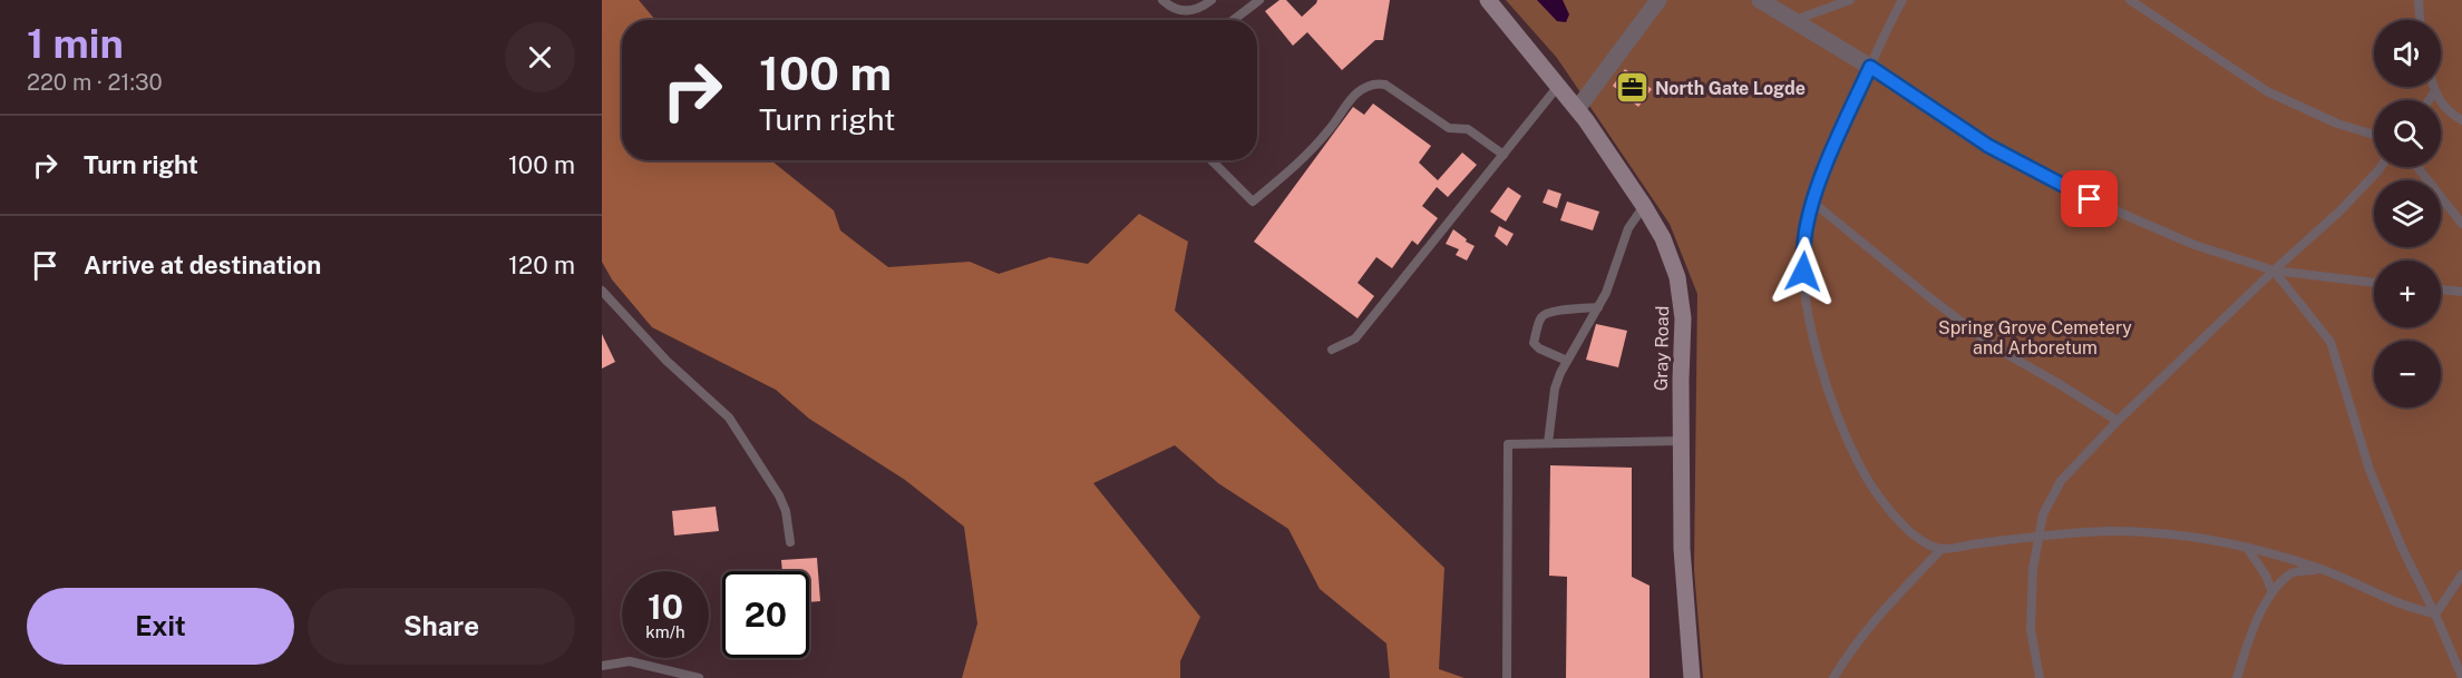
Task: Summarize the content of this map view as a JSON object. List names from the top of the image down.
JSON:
{
  "streets": {
    "street": ["Gray Road"]
  },
  "parks": ["Spring Grove Cemetery and Arboretum"],
  "places": {
    "office": ["North Gate Logde"]
  },
  "page": {
    "heading": ["1 min", "220 m · 21:30"],
    "map_buttons": ["+", "−"],
    "turn": ["100 m", "Turn right"],
    "list": [
      {
        "name": "Turn right",
        "value": "100 m"
      },
      {
        "name": "Arrive at destination",
        "value": "120 m"
      }
    ],
    "speed": "10 km/h",
    "limit": "20",
    "buttons": ["Exit", "Share"]
  }
}
